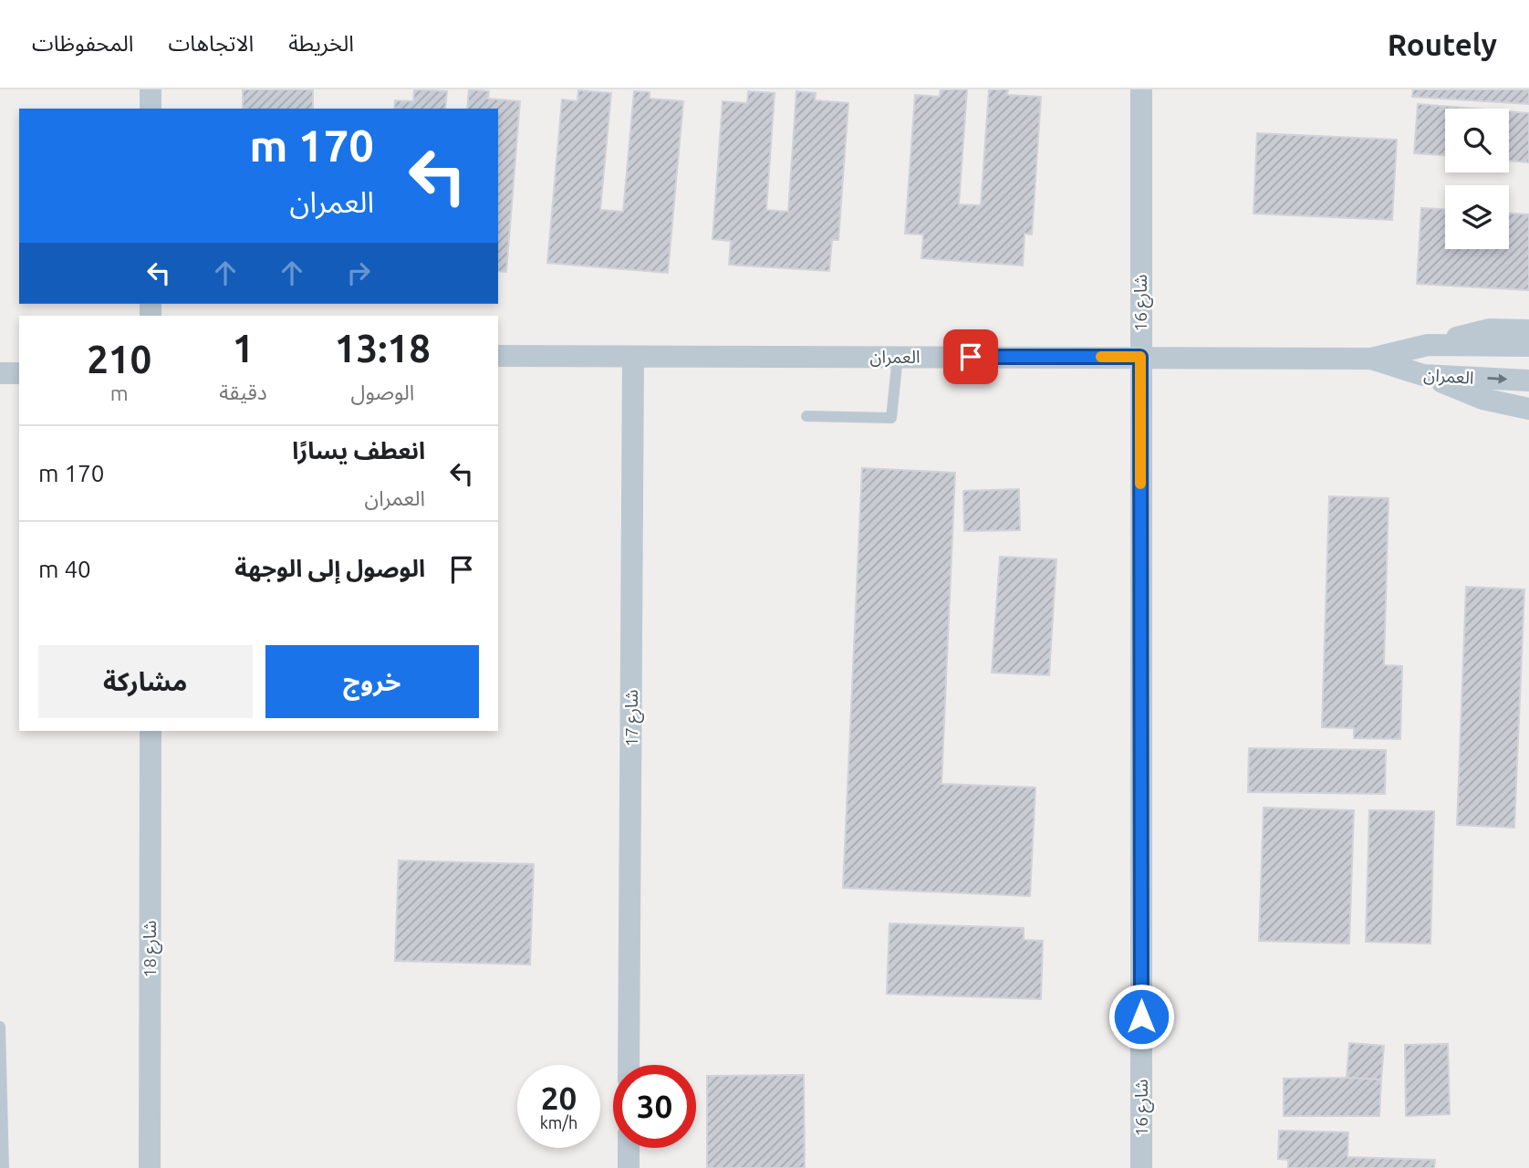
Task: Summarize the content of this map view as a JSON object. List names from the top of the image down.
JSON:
{
  "streets": {
    "street": [
      "شارع 16",
      "العمران",
      "شارع 17",
      "شارع 18"
    ]
  },
  "crossings": [
    ["شارع 16", "العمران"],
    ["العمران", "شارع 17"]
  ],
  "page": {
    "header": "Routely",
    "nav": ["الخريطة", "الاتجاهات", "المحفوظات"],
    "turn": ["170 m", "العمران"],
    "eta": [
      "13:18",
      "الوصول",
      "1",
      "دقيقة",
      "210",
      "m"
    ],
    "list": [
      {
        "name": "انعطف يسارًا",
        "note": "العمران",
        "value": "170 m"
      },
      {
        "name": "الوصول إلى الوجهة",
        "value": "40 m"
      }
    ],
    "buttons": ["خروج", "مشاركة"],
    "speed": "20 km/h",
    "limit": "30"
  }
}
